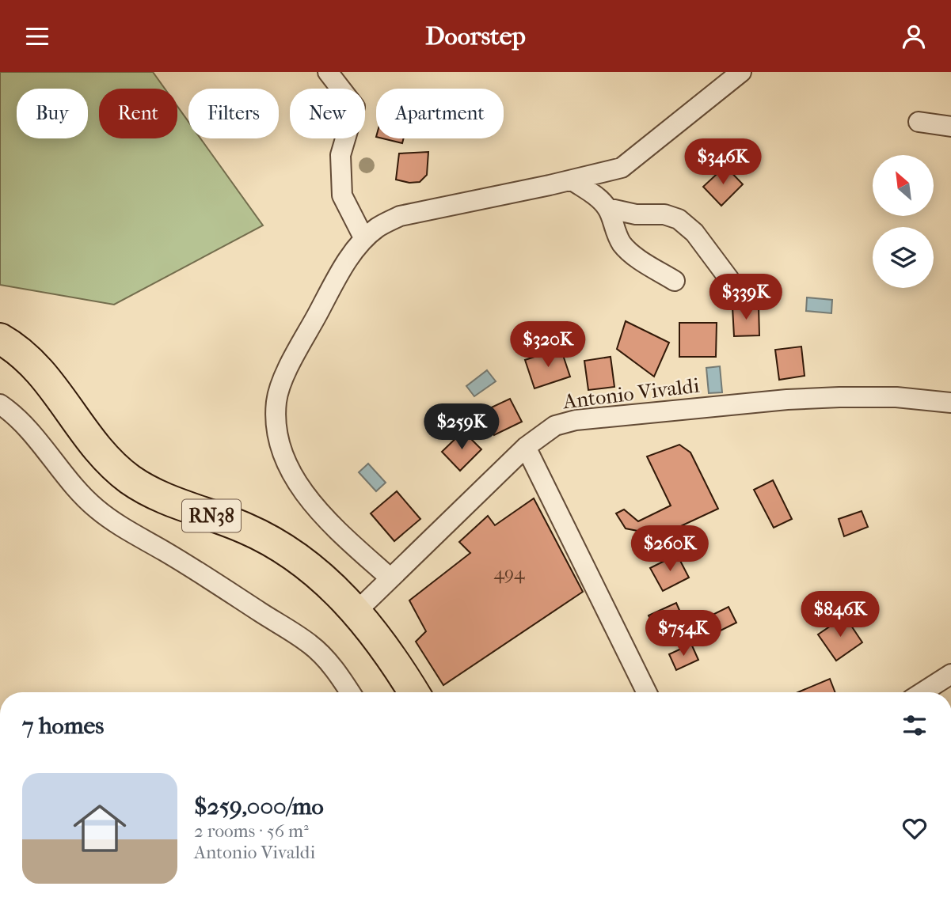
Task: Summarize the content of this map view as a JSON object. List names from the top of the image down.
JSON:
{
  "streets": {
    "main road": ["RN38"],
    "street": ["Antonio Vivaldi"]
  },
  "crossings": [
    ["Antonio Vivaldi", "RN38"]
  ],
  "house_numbers": ["494"],
  "north": "top left",
  "page": {
    "header": "Doorstep",
    "chip": [
      "Buy",
      "Rent",
      "Filters",
      "New",
      "Apartment"
    ],
    "price": [
      "$346K",
      "$339K",
      "$320K",
      "$259K",
      "$260K",
      "$846K",
      "$754K"
    ],
    "heading": "7 homes",
    "list": [
      {
        "name": "$259,000/mo",
        "note": "2 rooms · 56 m² · Antonio Vivaldi"
      }
    ]
  }
}
